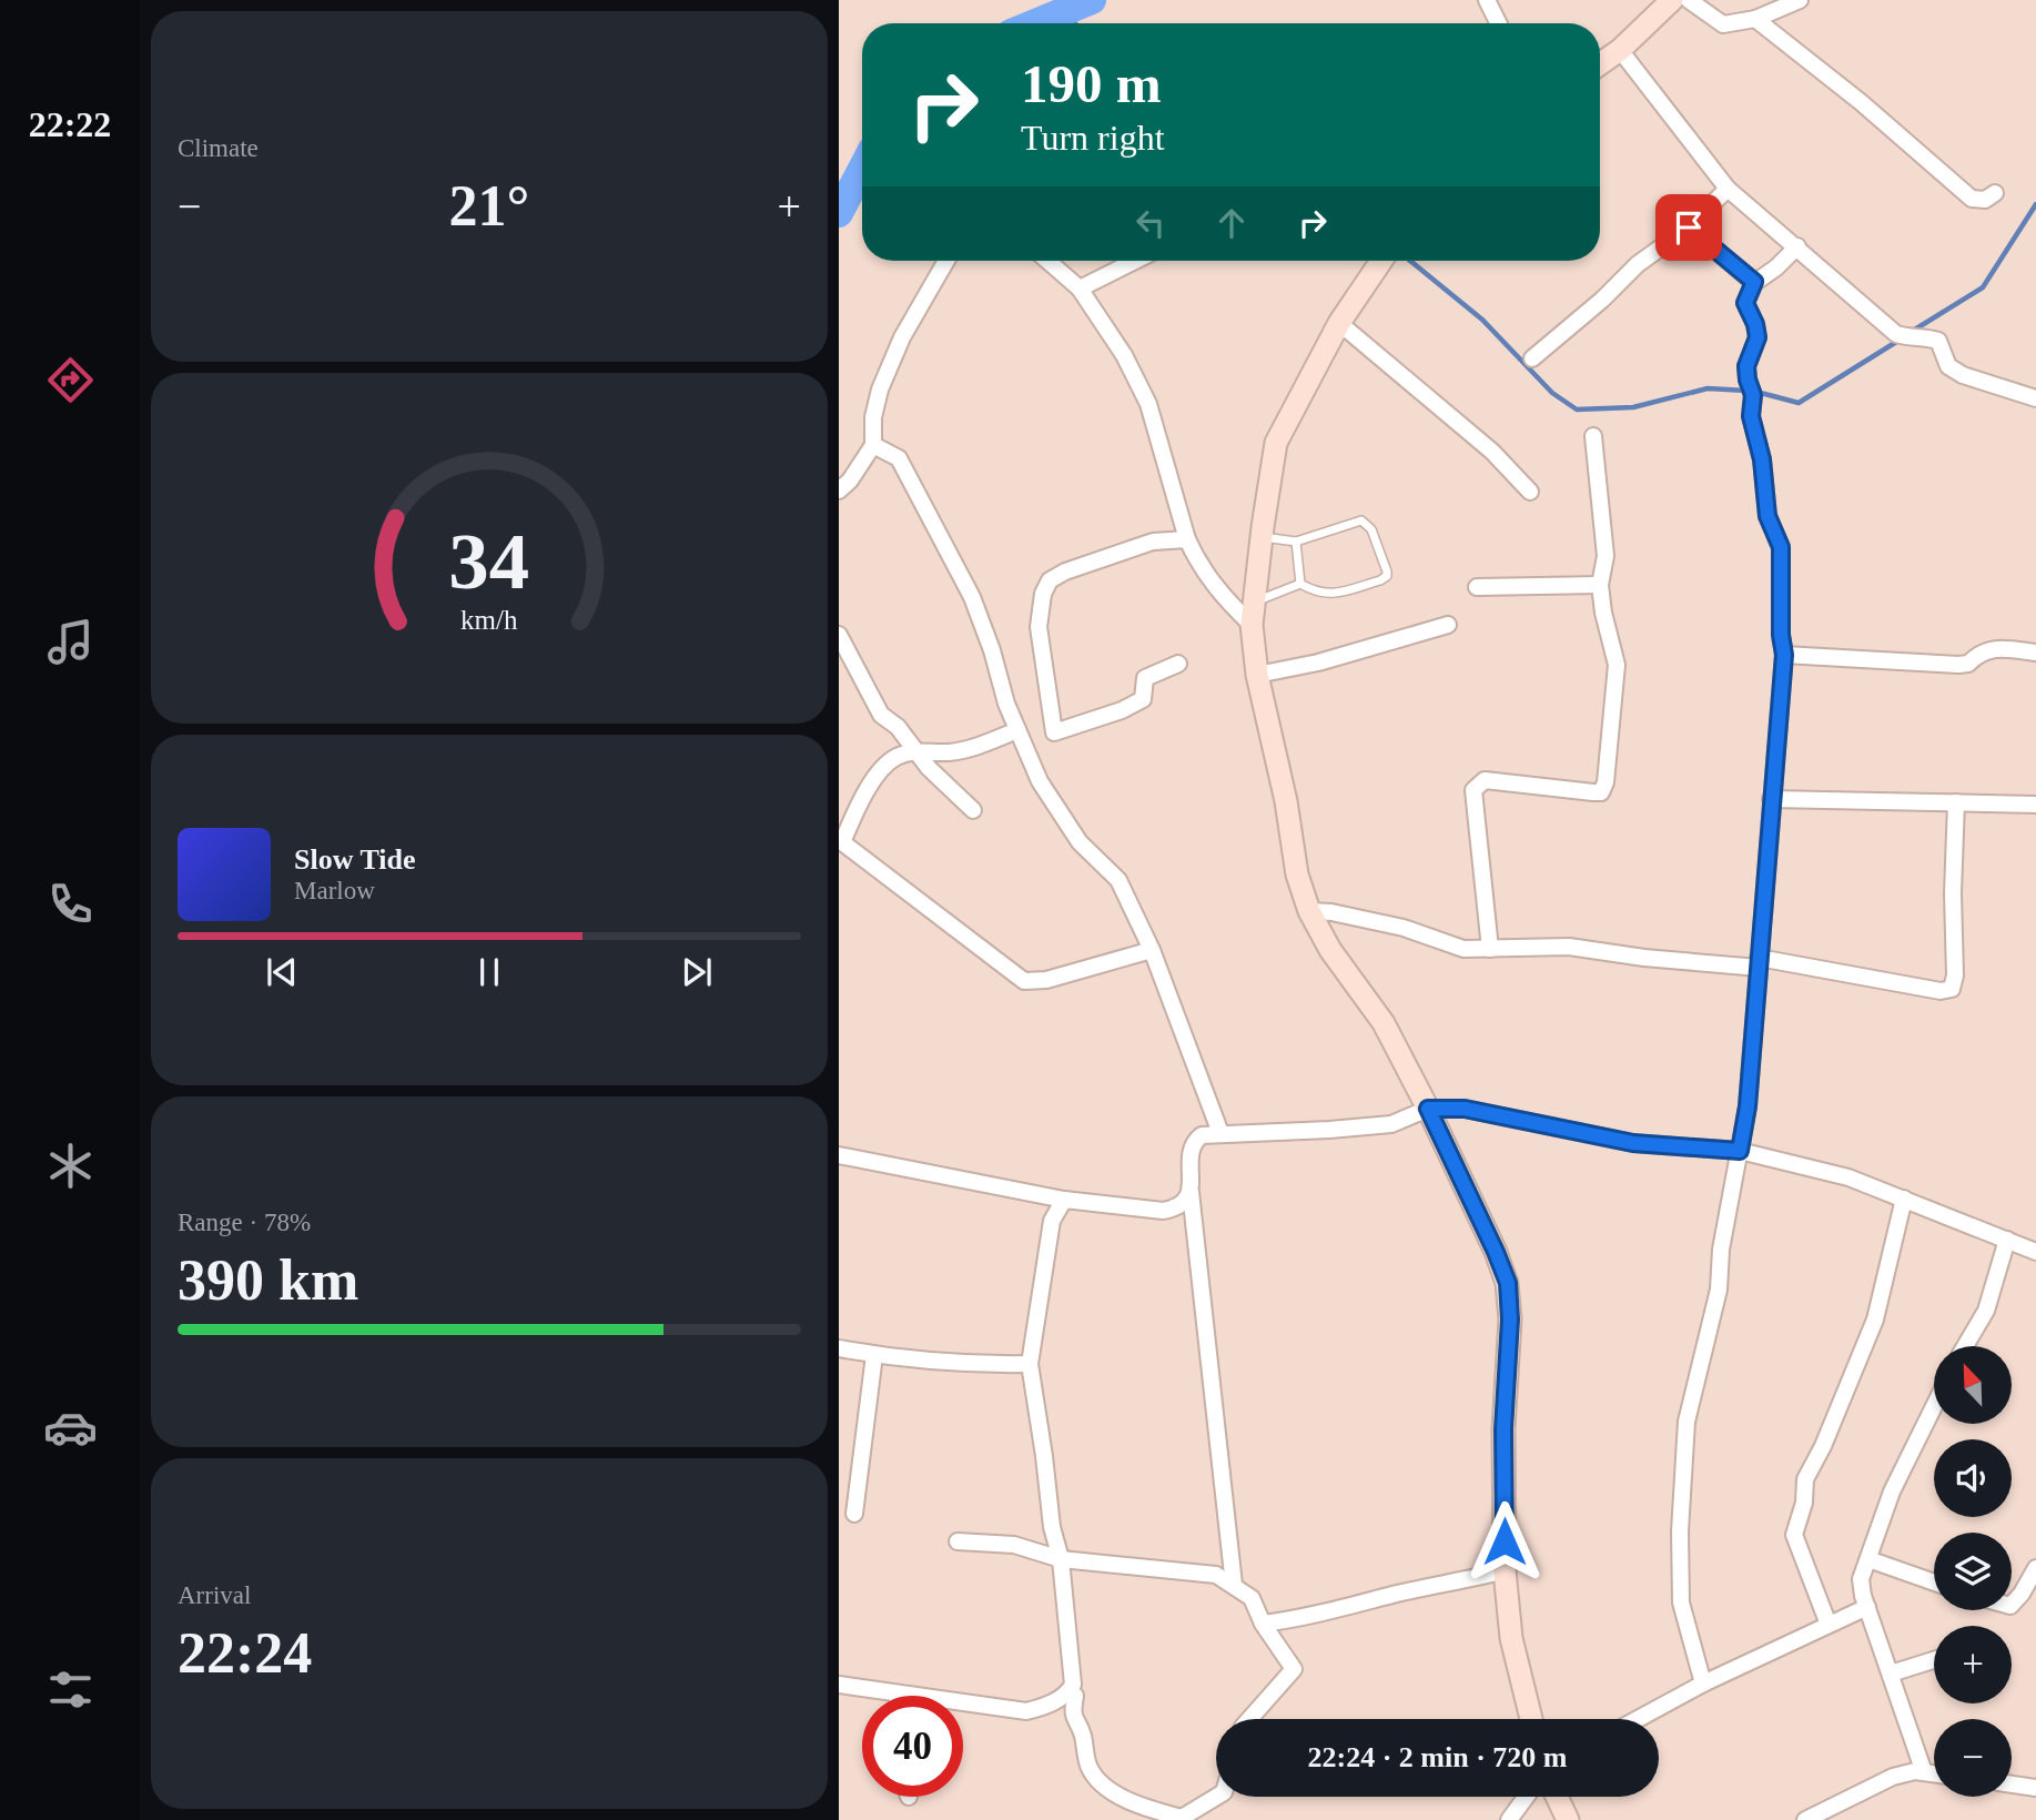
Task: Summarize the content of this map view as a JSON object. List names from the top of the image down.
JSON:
{
  "north": "top left",
  "page": {
    "tabs": "22:22",
    "tile": [
      "Climate",
      ["Range · 78%", "390 km"],
      ["Arrival", "22:24"]
    ],
    "turn": ["190 m", "Turn right"],
    "heat": ["−", "21°", "+"],
    "song": ["Slow Tide", "Marlow"],
    "map_buttons": ["+", "−"],
    "limit": "40",
    "trip": "22:24 · 2 min · 720 m",
    "gauge": ["34", "km/h"]
  }
}
